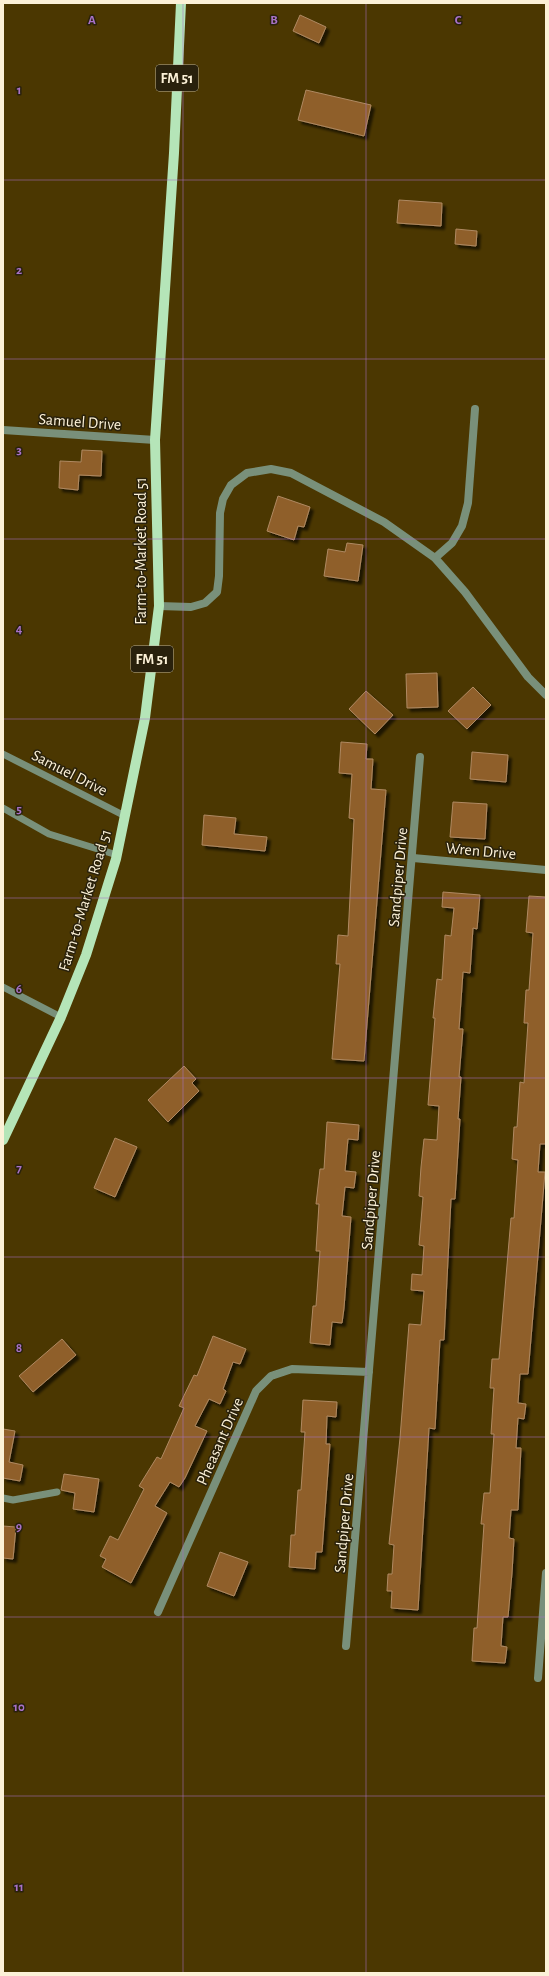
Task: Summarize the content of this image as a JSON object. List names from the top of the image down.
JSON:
{
  "streets": {
    "main road": ["FM 51", "Farm-to-Market Road 51"],
    "street": [
      "Samuel Drive",
      "Wren Drive",
      "Sandpiper Drive",
      "Pheasant Drive"
    ]
  },
  "crossings": [
    ["Samuel Drive", "Farm-to-Market Road 51"],
    ["Wren Drive", "Sandpiper Drive"],
    ["Sandpiper Drive", "Pheasant Drive"]
  ],
  "grid": {
    "columns": ["A", "B", "C"],
    "rows": [
      "1",
      "2",
      "3",
      "4",
      "5",
      "6",
      "7",
      "8",
      "9",
      "10",
      "11"
    ]
  }
}
